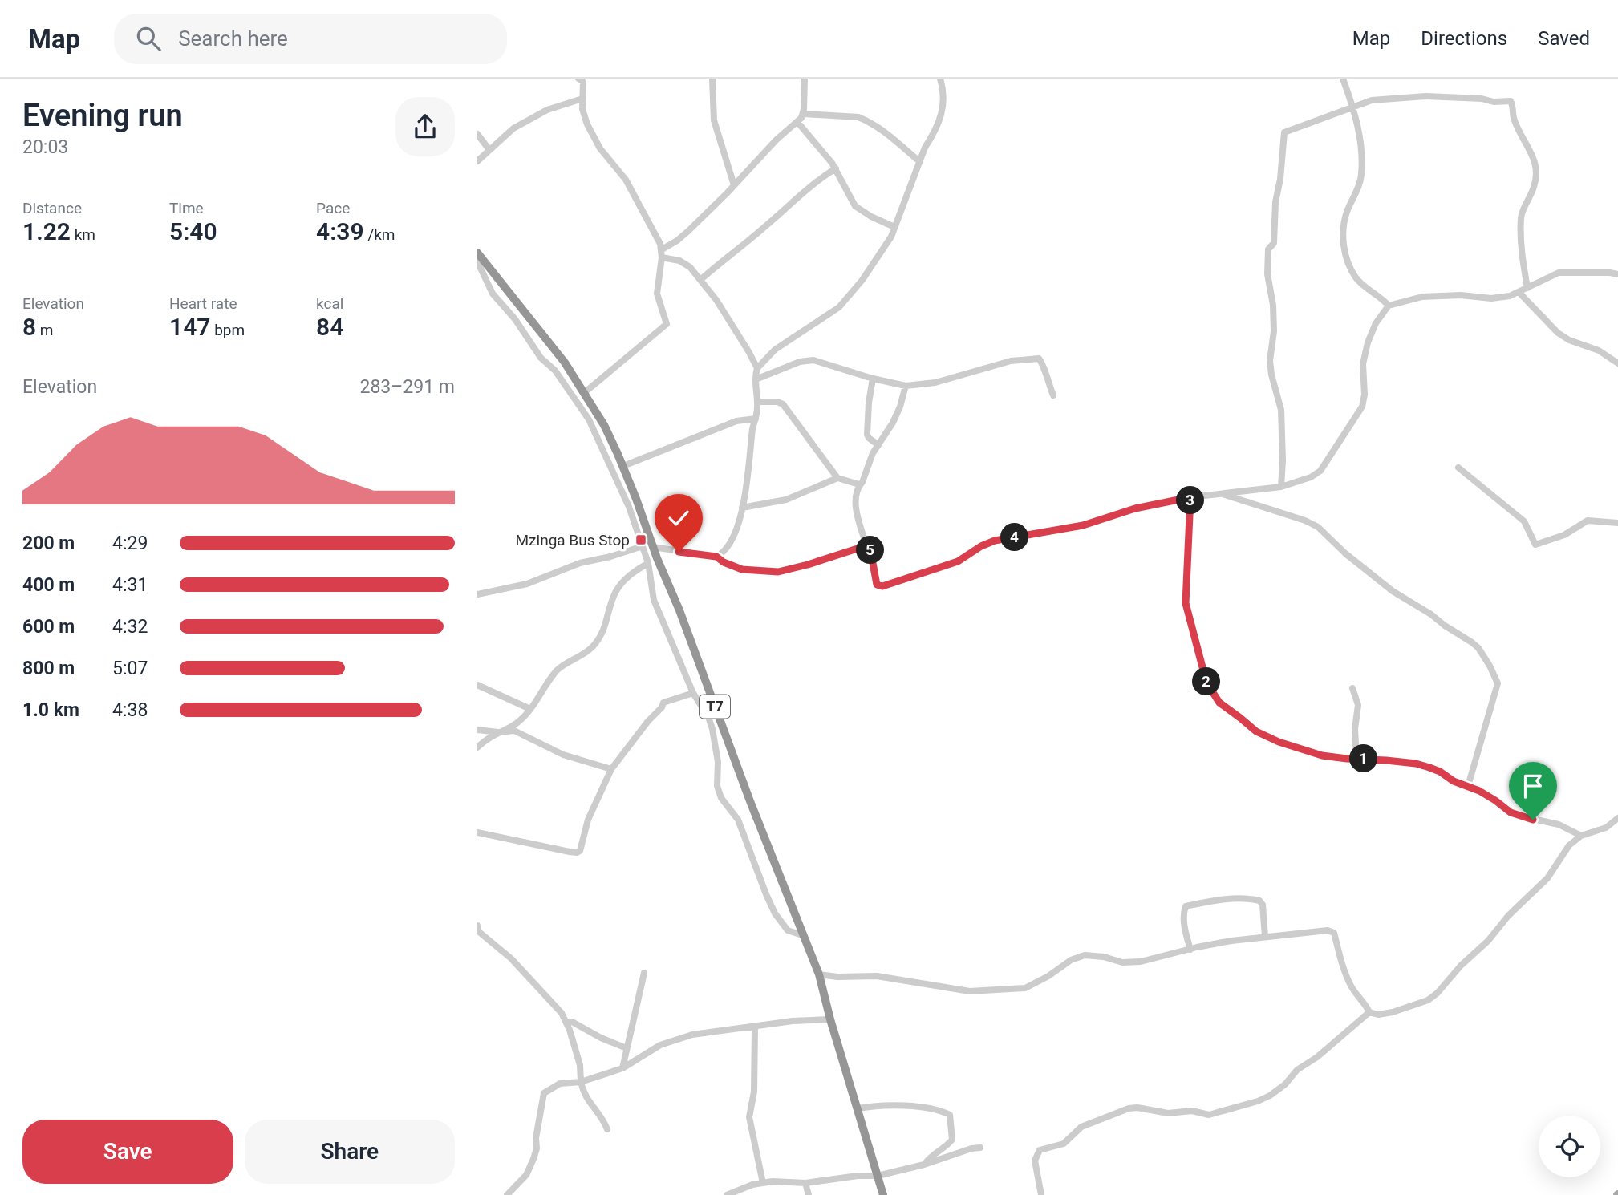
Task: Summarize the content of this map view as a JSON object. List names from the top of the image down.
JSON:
{
  "streets": {
    "highway": ["T7"]
  },
  "places": {
    "transit": ["Mzinga Bus Stop"]
  },
  "page": {
    "header": "Map",
    "search": "Search here",
    "nav": ["Map", "Directions", "Saved"],
    "heading": ["Evening run", "20:03"],
    "stats": [
      ["Distance", "1.22 km"],
      ["Time", "5:40"],
      ["Pace", "4:39 /km"],
      ["Elevation", "8 m"],
      ["Heart rate", "147 bpm"],
      ["kcal", "84"]
    ],
    "chart": ["Elevation", "283–291 m"],
    "pins": [
      "3",
      "4",
      "5",
      "2",
      "1"
    ],
    "list": [
      {
        "name": "200 m",
        "note": "4:29"
      },
      {
        "name": "400 m",
        "note": "4:31"
      },
      {
        "name": "600 m",
        "note": "4:32"
      },
      {
        "name": "800 m",
        "note": "5:07"
      },
      {
        "name": "1.0 km",
        "note": "4:38"
      }
    ],
    "buttons": ["Save", "Share"]
  }
}
